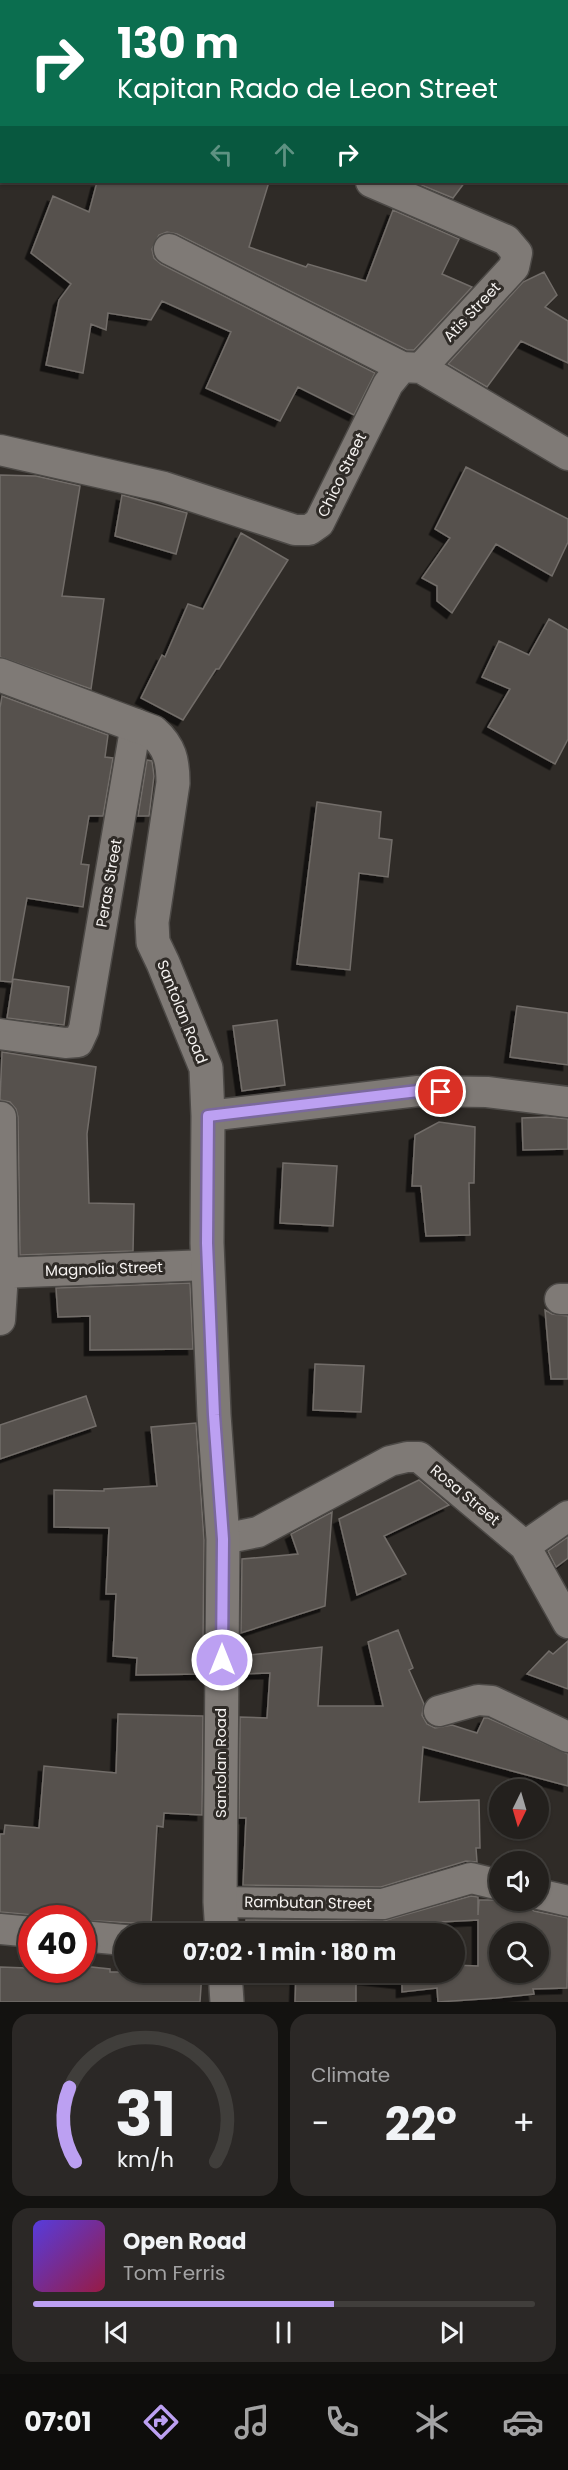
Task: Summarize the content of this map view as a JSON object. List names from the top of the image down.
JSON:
{
  "streets": {
    "street": [
      "Atis Street",
      "Chico Street",
      "Peras Street",
      "Santolan Road",
      "Magnolia Street",
      "Rosa Street",
      "Rambutan Street"
    ]
  },
  "crossings": [
    ["Atis Street", "Chico Street"],
    ["Peras Street", "Santolan Road"],
    ["Santolan Road", "Magnolia Street"],
    ["Santolan Road", "Rosa Street"],
    ["Santolan Road", "Rambutan Street"]
  ],
  "north": "bottom",
  "page": {
    "turn": ["130 m", "Kapitan Rado de Leon Street"],
    "limit": "40",
    "trip": "07:02 · 1 min · 180 m",
    "tile": "Climate",
    "heat": ["−", "22°", "+"],
    "song": ["Open Road", "Tom Ferris"],
    "tabs": "07:01",
    "gauge": ["31", "km/h"]
  }
}
